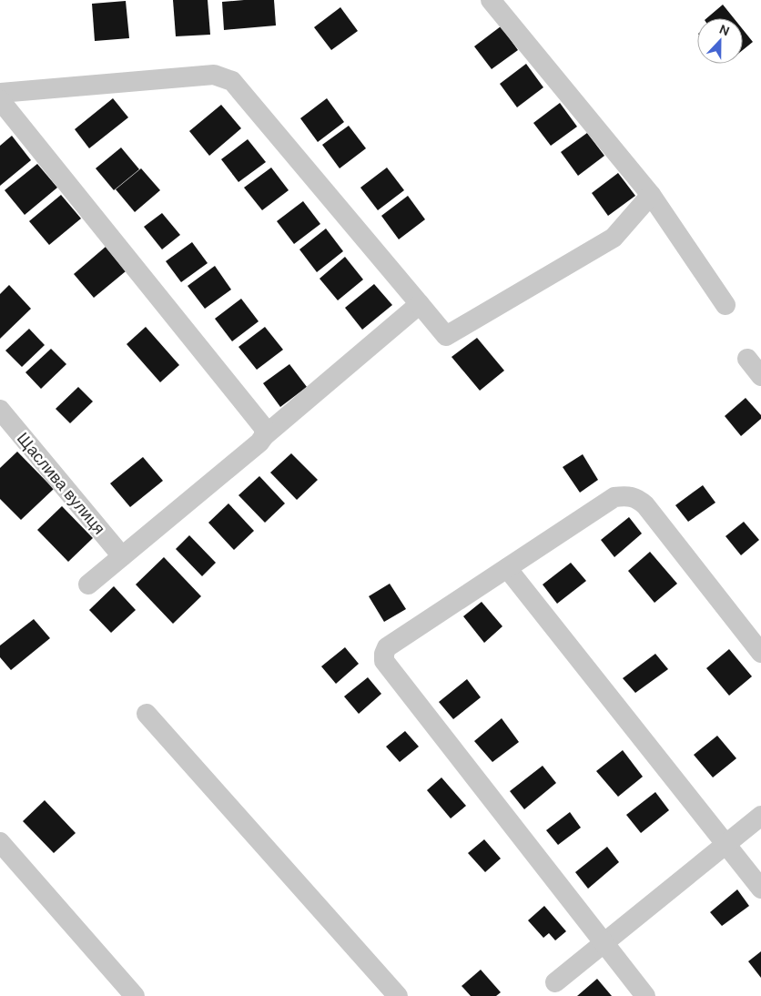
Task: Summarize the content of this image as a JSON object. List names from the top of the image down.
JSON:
{
  "streets": {
    "street": ["Щаслива вулиця"]
  },
  "north": "top"
}
